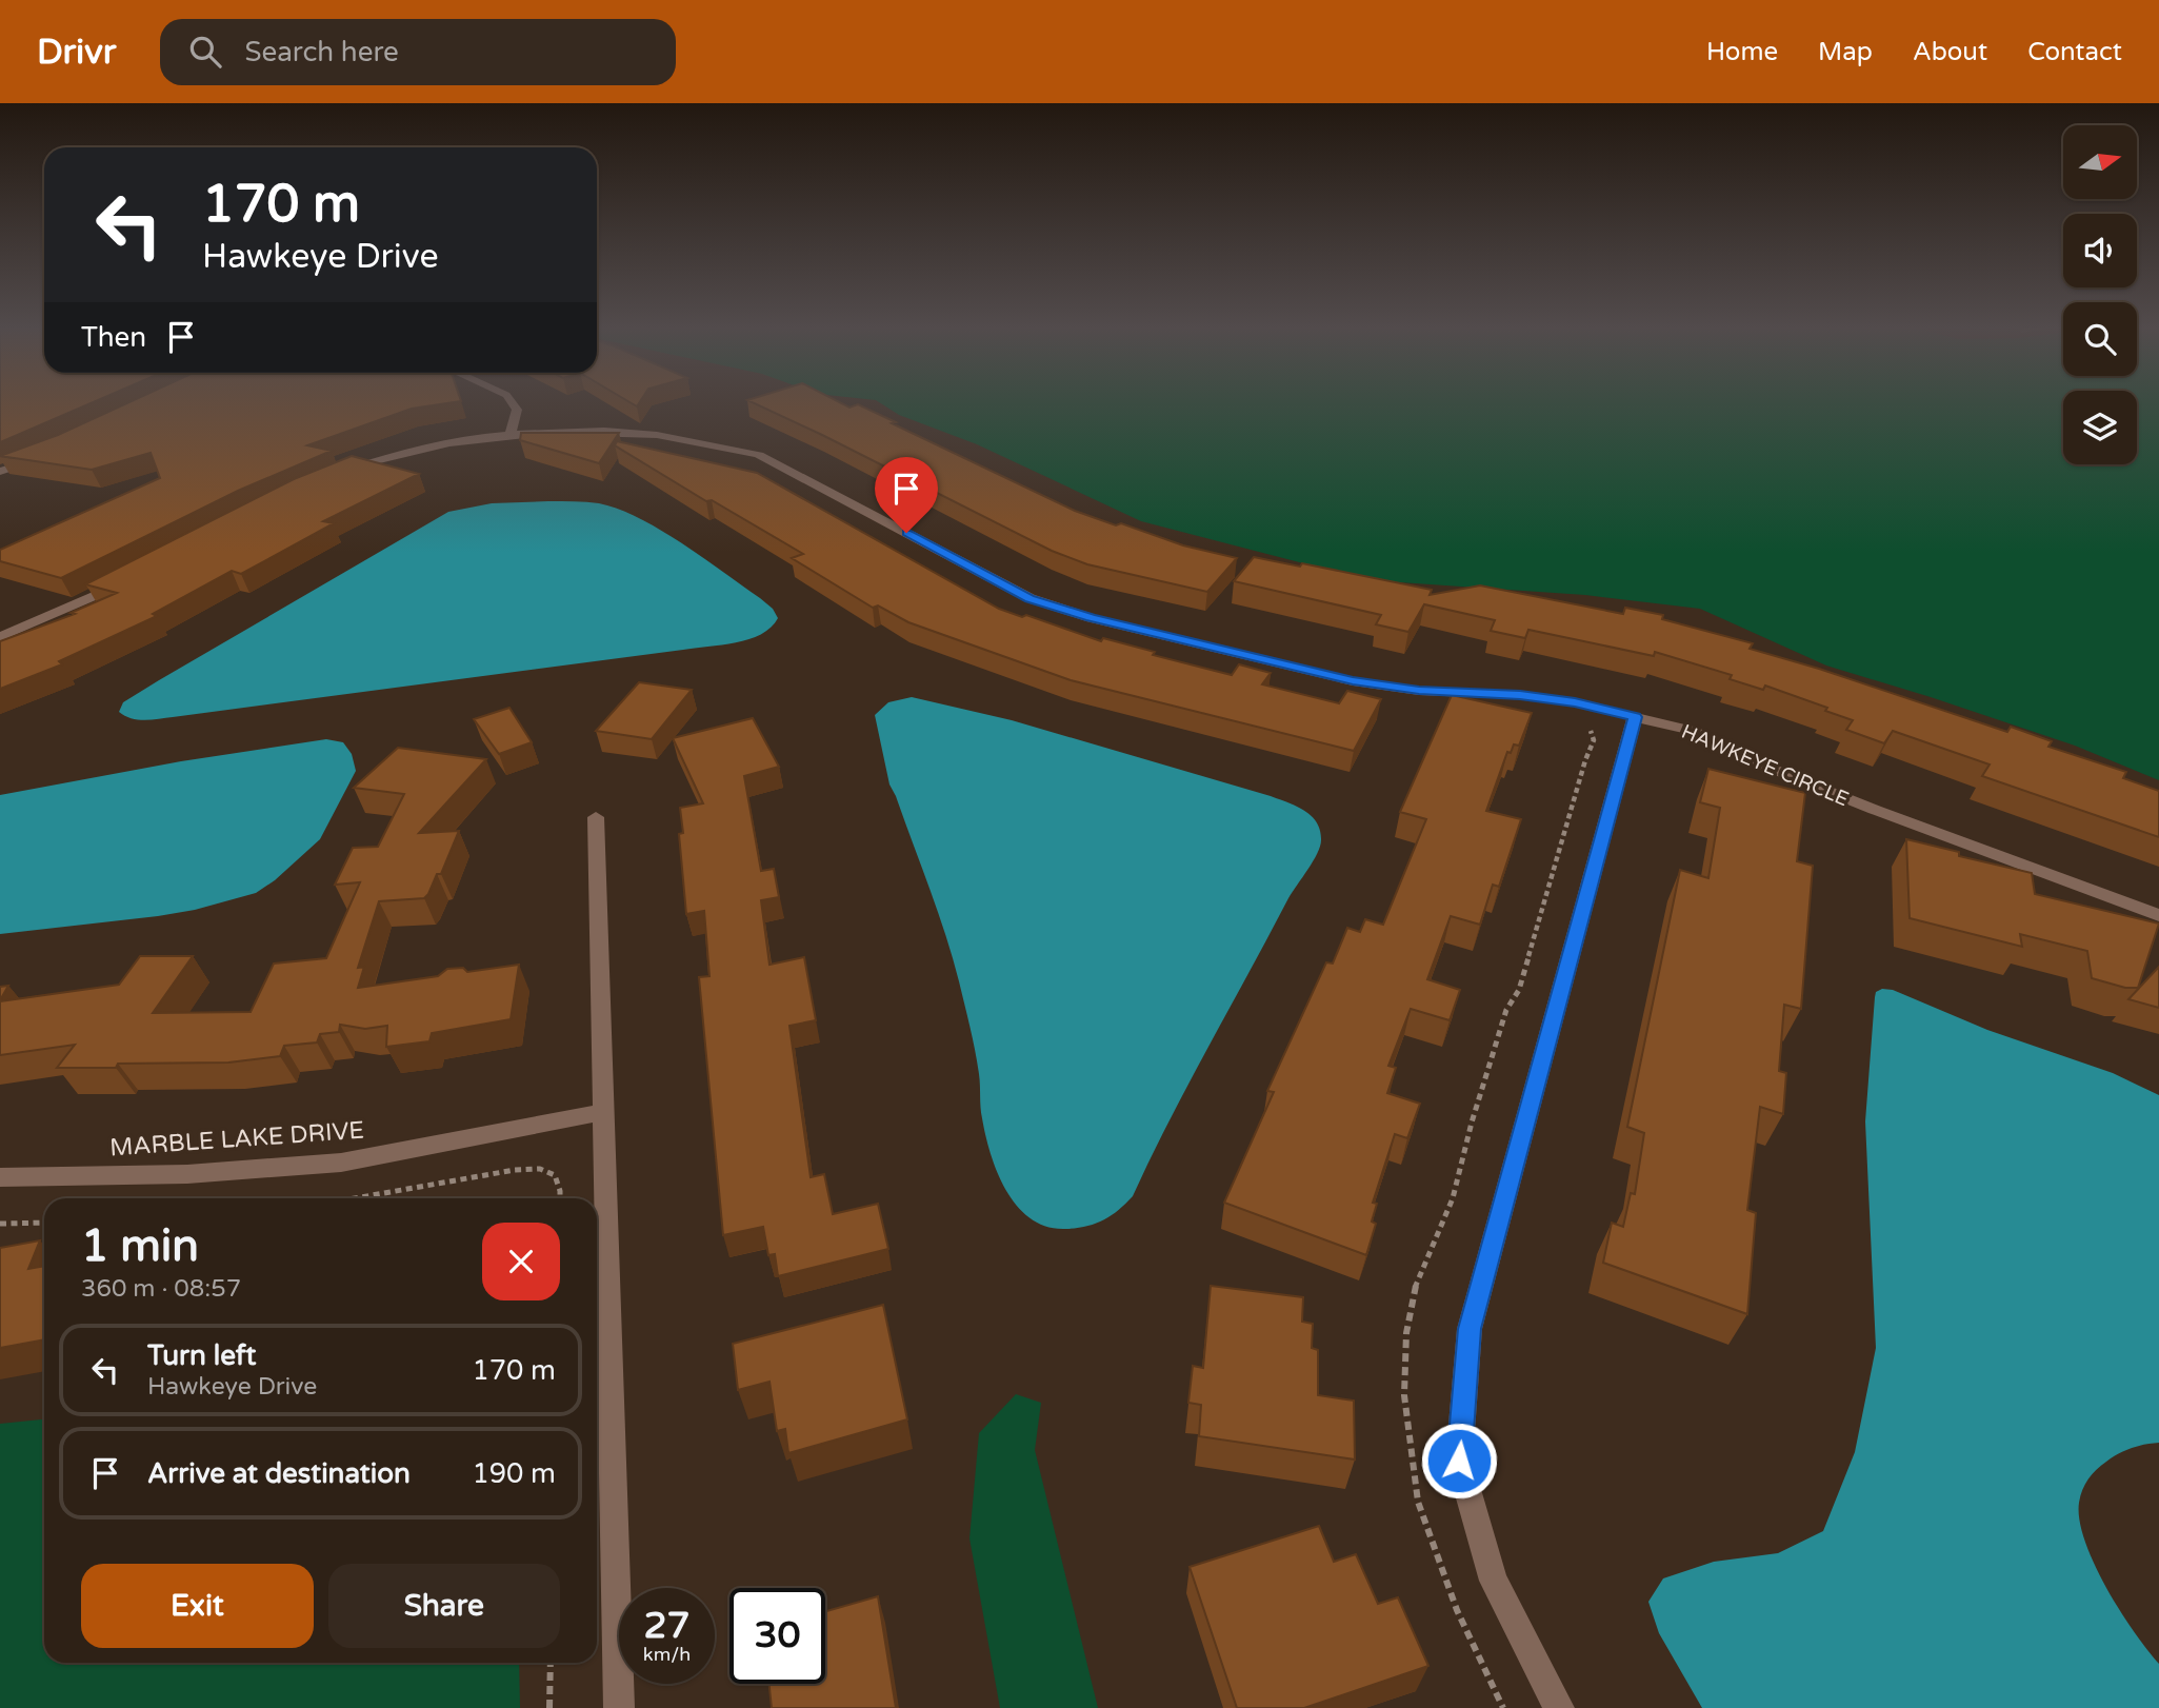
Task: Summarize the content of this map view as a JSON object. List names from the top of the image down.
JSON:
{
  "streets": {
    "street": ["HAWKEYE CIRCLE", "MARBLE LAKE DRIVE"]
  },
  "north": "right",
  "page": {
    "header": "Drivr",
    "search": "Search here",
    "nav": [
      "Home",
      "Map",
      "About",
      "Contact"
    ],
    "turn": ["170 m", "Hawkeye Drive"],
    "then": "Then",
    "heading": ["1 min", "360 m · 08:57"],
    "list": [
      {
        "name": "Turn left",
        "note": "Hawkeye Drive",
        "value": "170 m"
      },
      {
        "name": "Arrive at destination",
        "value": "190 m"
      }
    ],
    "buttons": ["Exit", "Share"],
    "speed": "27 km/h",
    "limit": "30"
  }
}
